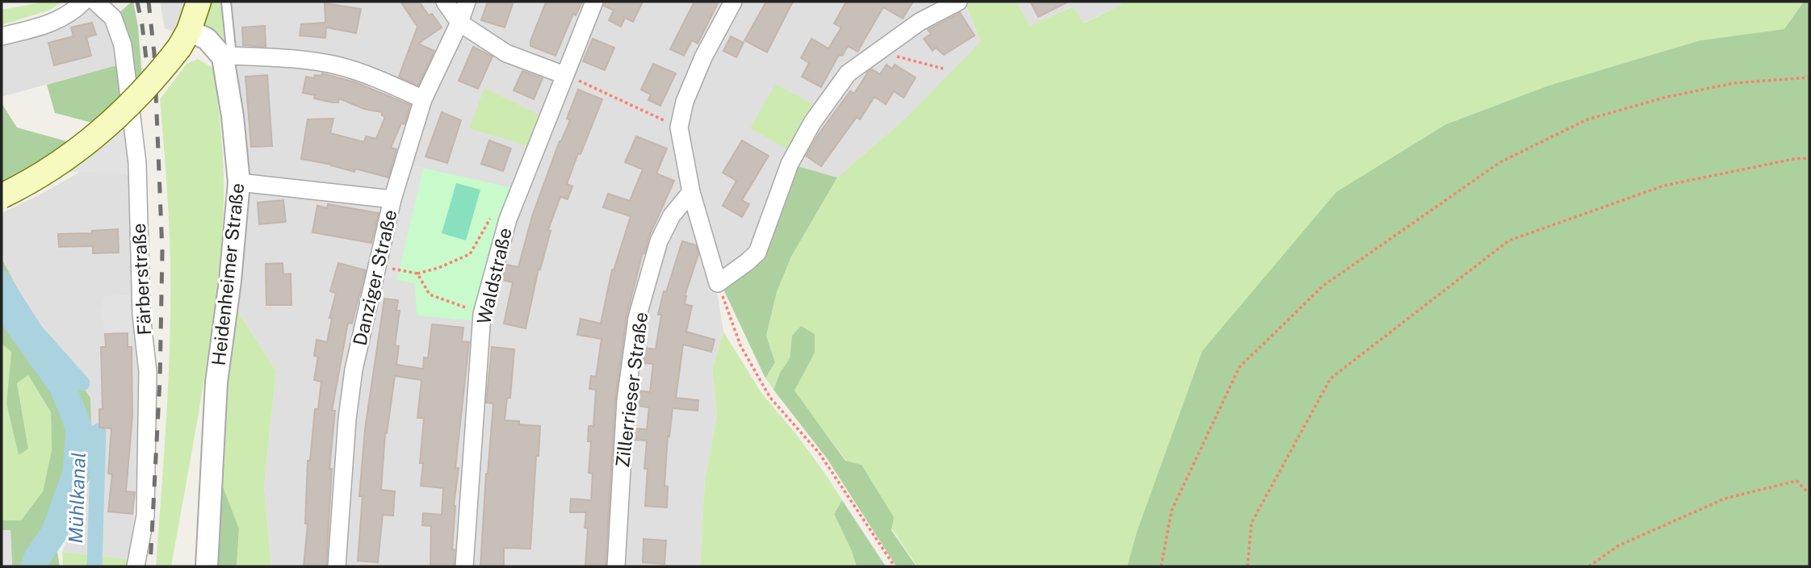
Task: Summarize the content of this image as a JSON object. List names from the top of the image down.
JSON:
{
  "streets": {
    "street": [
      "Heidenheimer Straße",
      "Waldstraße",
      "Danziger Straße",
      "Färberstraße",
      "Zillerrieser Straße"
    ]
  },
  "water": ["Mühlkanal"]
}
